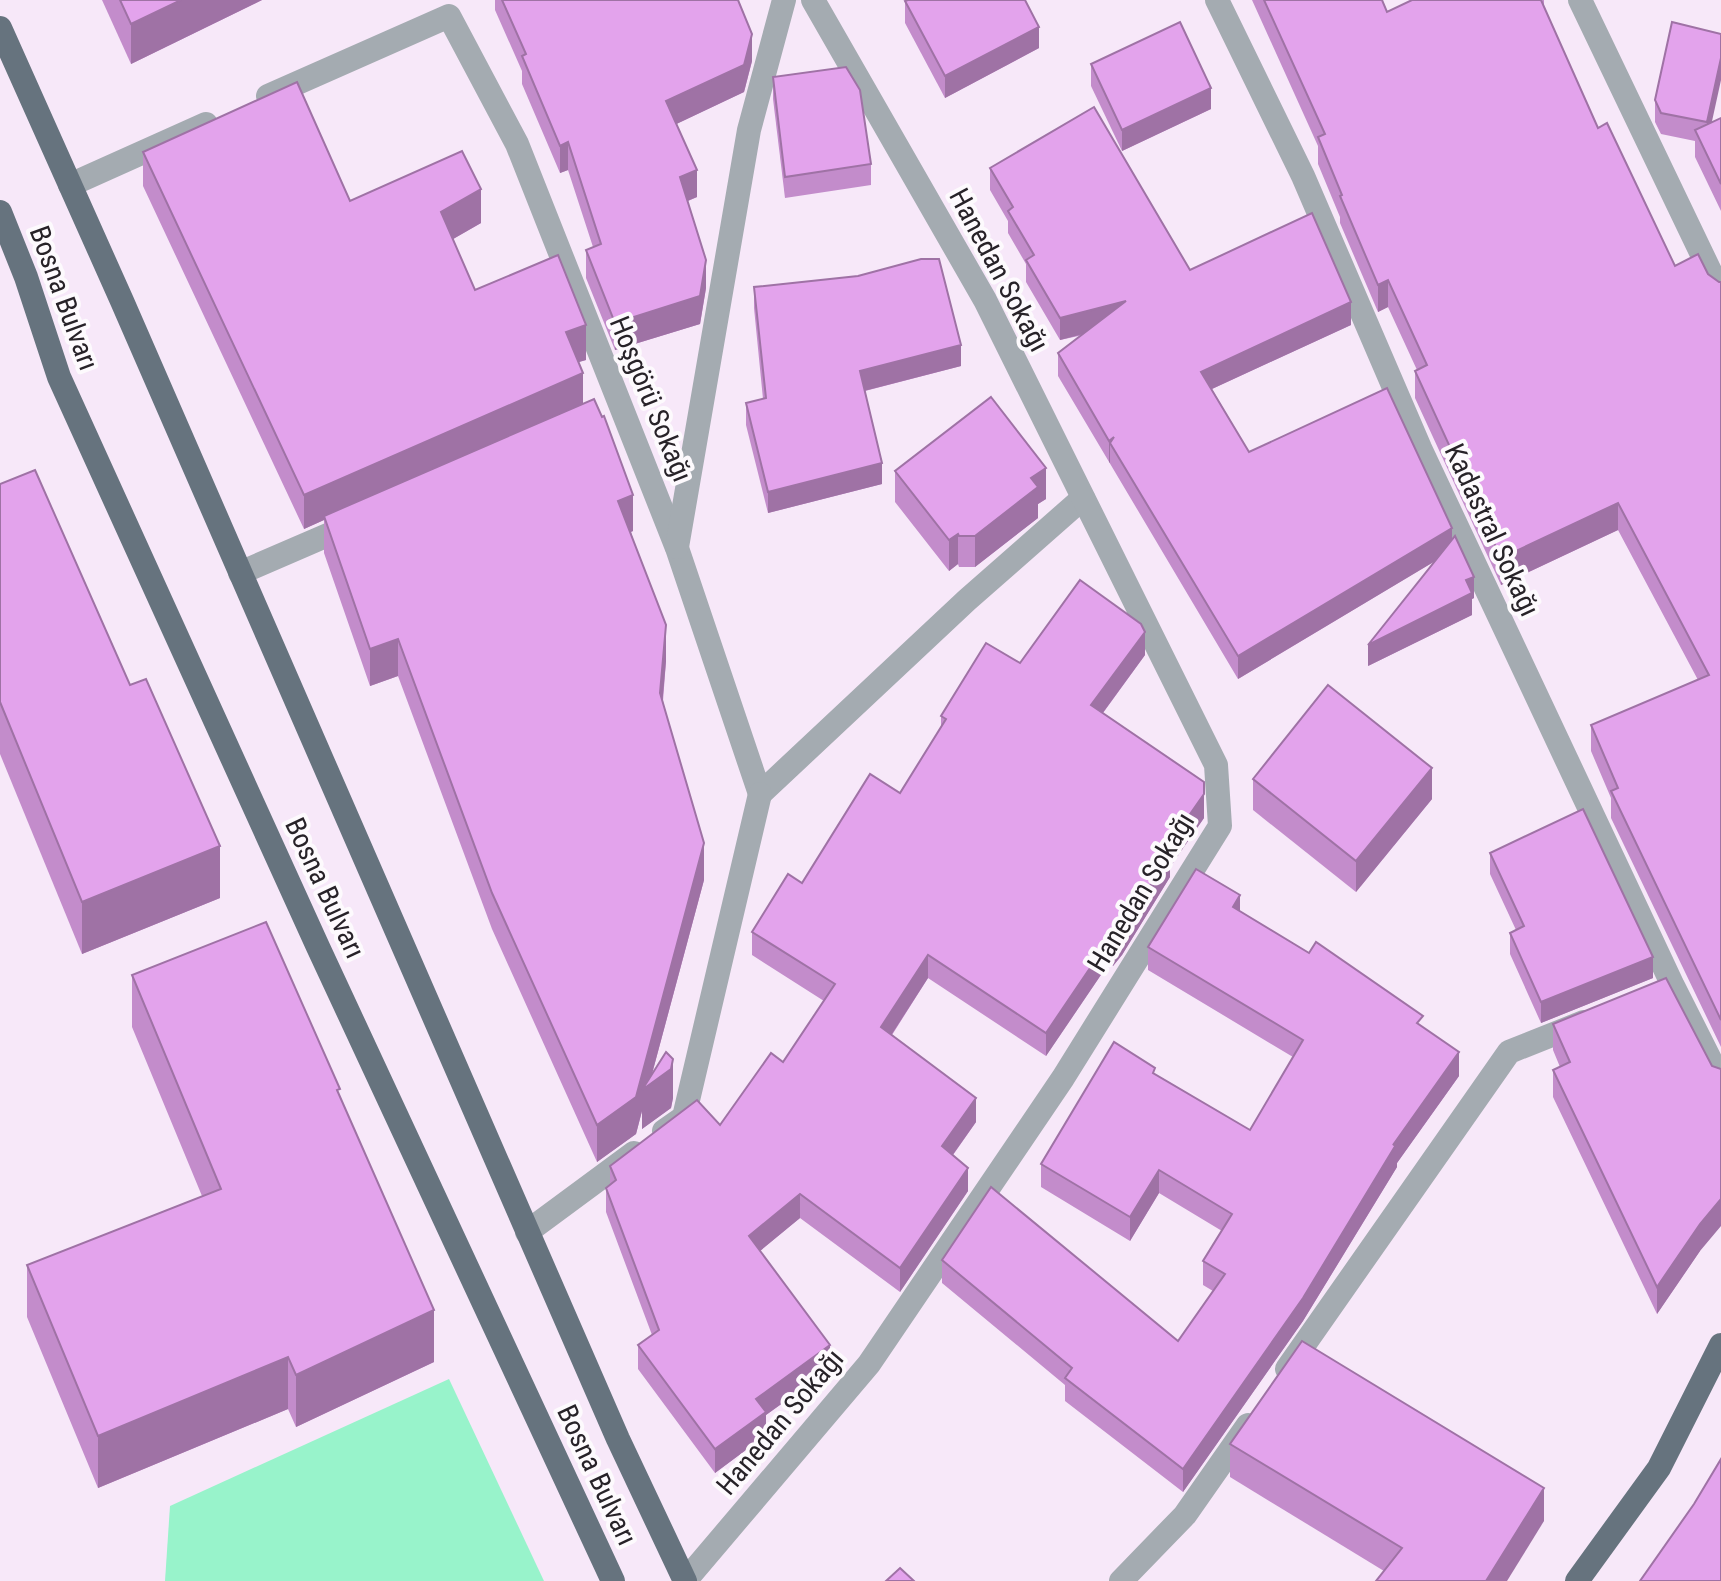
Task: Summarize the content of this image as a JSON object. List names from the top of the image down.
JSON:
{
  "streets": {
    "main road": ["Bosna Bulvarı"],
    "street": ["Hanedan Sokağı", "Hoşgörü Sokağı", "Kadastral Sokağı"]
  },
  "crossings": [
    ["Hanedan Sokağı", "Bosna Bulvarı"],
    ["Bosna Bulvarı", "Hoşgörü Sokağı"]
  ]
}
